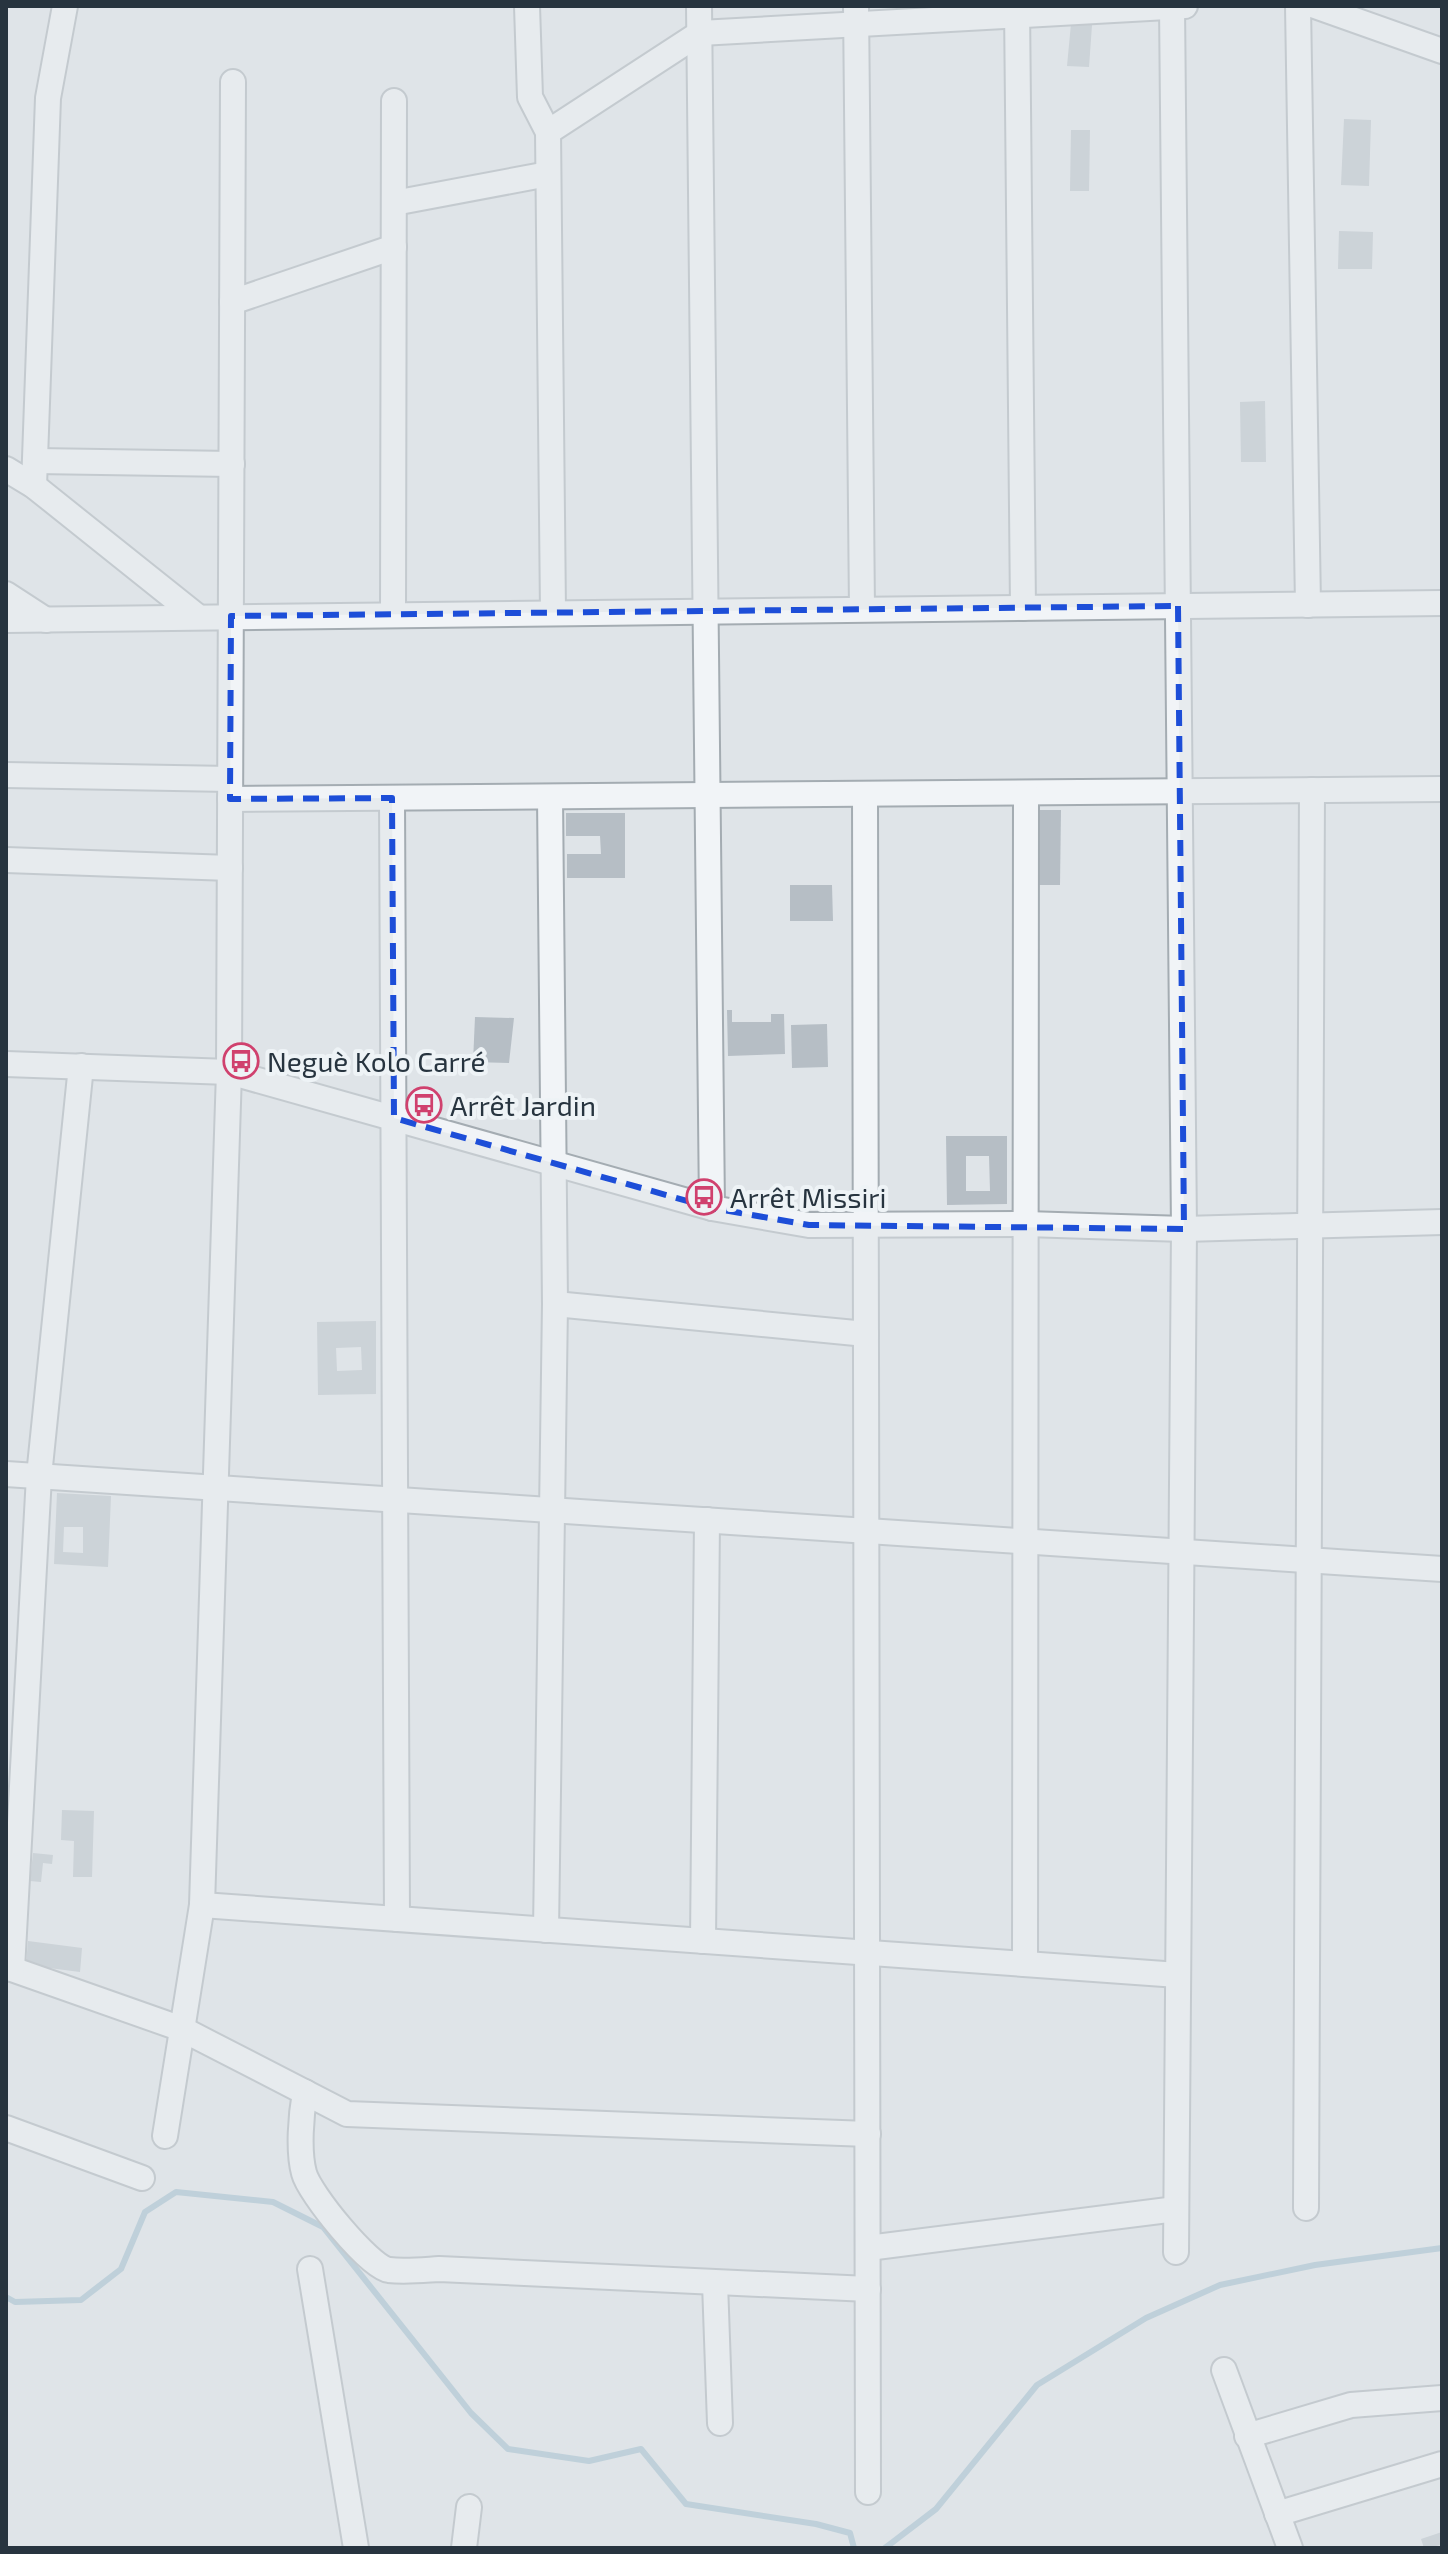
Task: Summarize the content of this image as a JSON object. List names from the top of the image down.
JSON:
{
  "places": {
    "bus stop": ["Neguè Kolo Carré", "Arrêt Jardin", "Arrêt Missiri"]
  }
}
